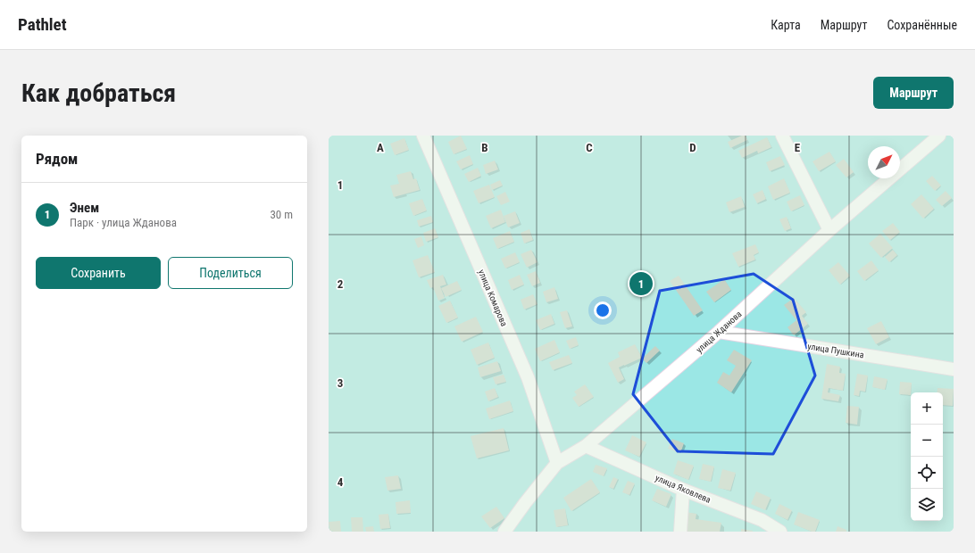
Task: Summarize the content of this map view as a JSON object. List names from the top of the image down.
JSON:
{
  "streets": {
    "street": [
      "улица Комарова",
      "улица Жданова",
      "улица Пушкина",
      "улица Яковлева"
    ]
  },
  "crossings": [
    ["улица Комарова", "улица Жданова"],
    ["улица Жданова", "улица Пушкина"],
    ["улица Жданова", "улица Яковлева"]
  ],
  "north": "top right",
  "page": {
    "header": "Pathlet",
    "nav": ["Карта", "Маршрут", "Сохранённые"],
    "buttons": [
      "Маршрут",
      ["Сохранить", "Поделиться"]
    ],
    "title": "Как добраться",
    "heading": "Рядом",
    "list": [
      {
        "mark": "1",
        "name": "Энем",
        "note": "Парк · улица Жданова",
        "value": "30 m"
      }
    ],
    "pins": "1",
    "map_buttons": ["+", "−"]
  },
  "grid": {
    "columns": [
      "A",
      "B",
      "C",
      "D",
      "E"
    ],
    "rows": [
      "1",
      "2",
      "3",
      "4"
    ]
  }
}
